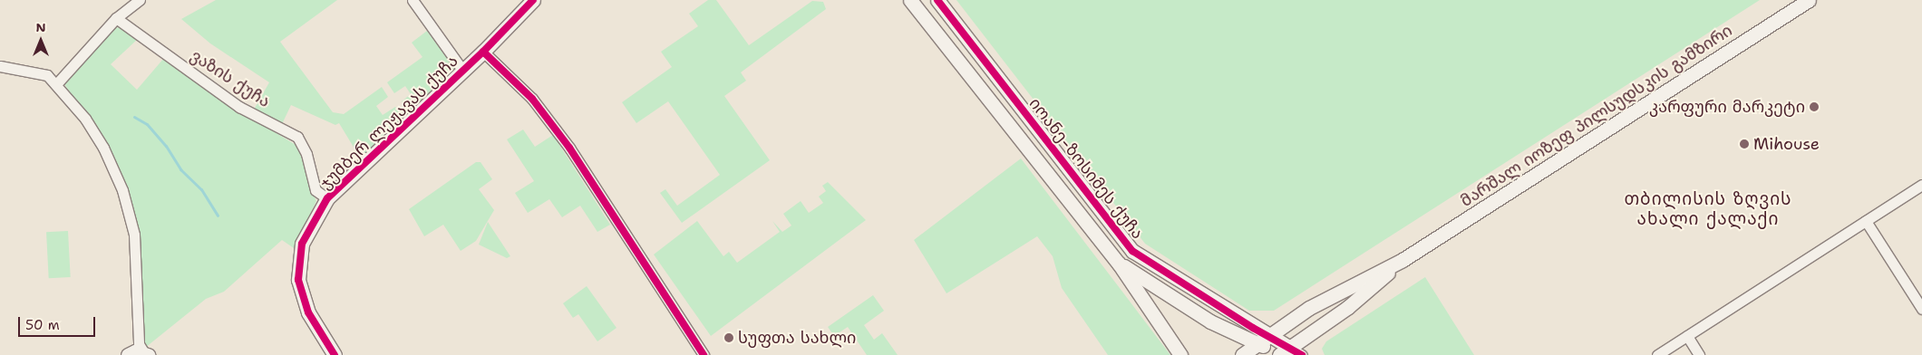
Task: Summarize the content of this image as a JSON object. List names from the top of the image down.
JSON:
{
  "streets": {
    "street": [
      "ვაზის ქუჩა",
      "მარშალ იოზეფ პილსუდსკის გამზირი",
      "ჯუმბერ ლეჟავას ქუჩა",
      "იოანე-ზოსიმეს ქუჩა"
    ]
  },
  "crossings": [
    ["ვაზის ქუჩა", "ჯუმბერ ლეჟავას ქუჩა"],
    ["მარშალ იოზეფ პილსუდსკის გამზირი", "იოანე-ზოსიმეს ქუჩა"]
  ],
  "districts": ["თბილისის ზღვის ახალი ქალაქი"],
  "places": ["კარფური მარკეტი", "Mihouse", "სუფთა სახლი"],
  "scale_bar": "50 m",
  "north": "top"
}
